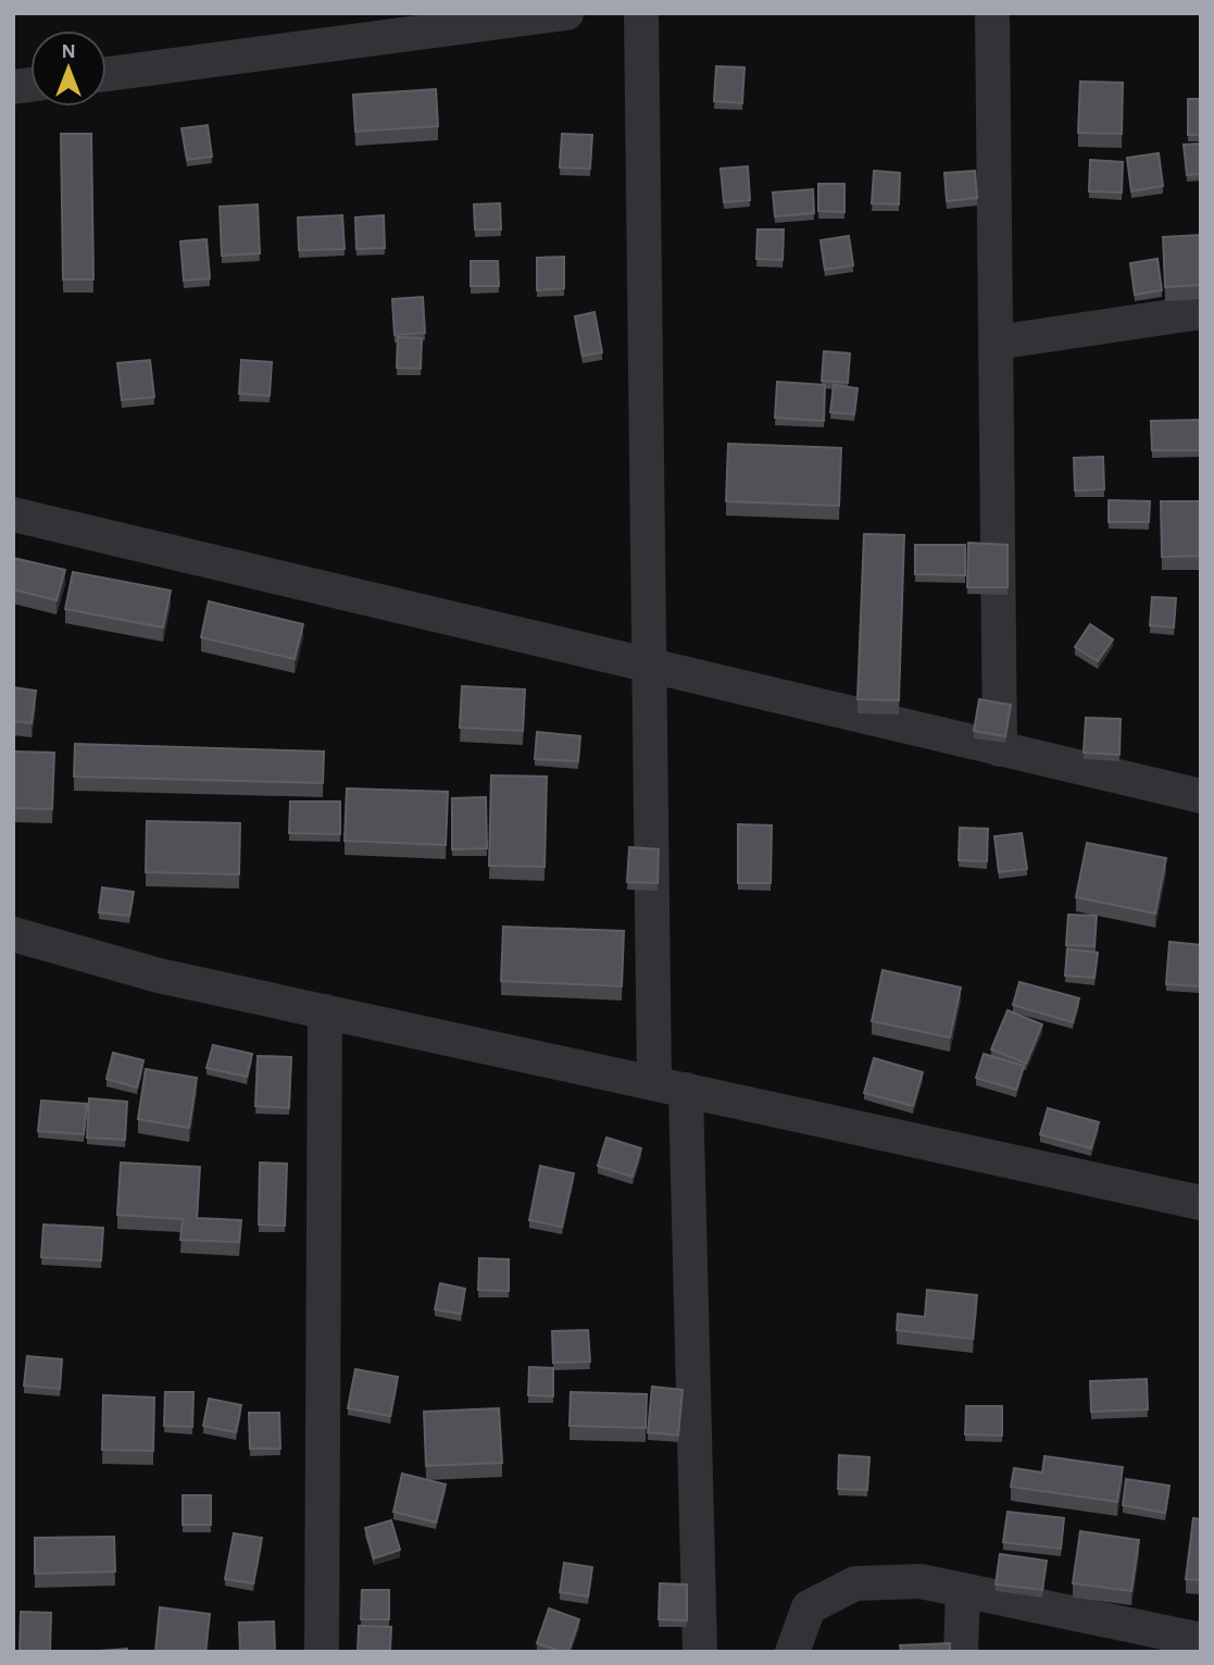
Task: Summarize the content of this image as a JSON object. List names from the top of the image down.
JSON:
{
  "north": "top"
}
